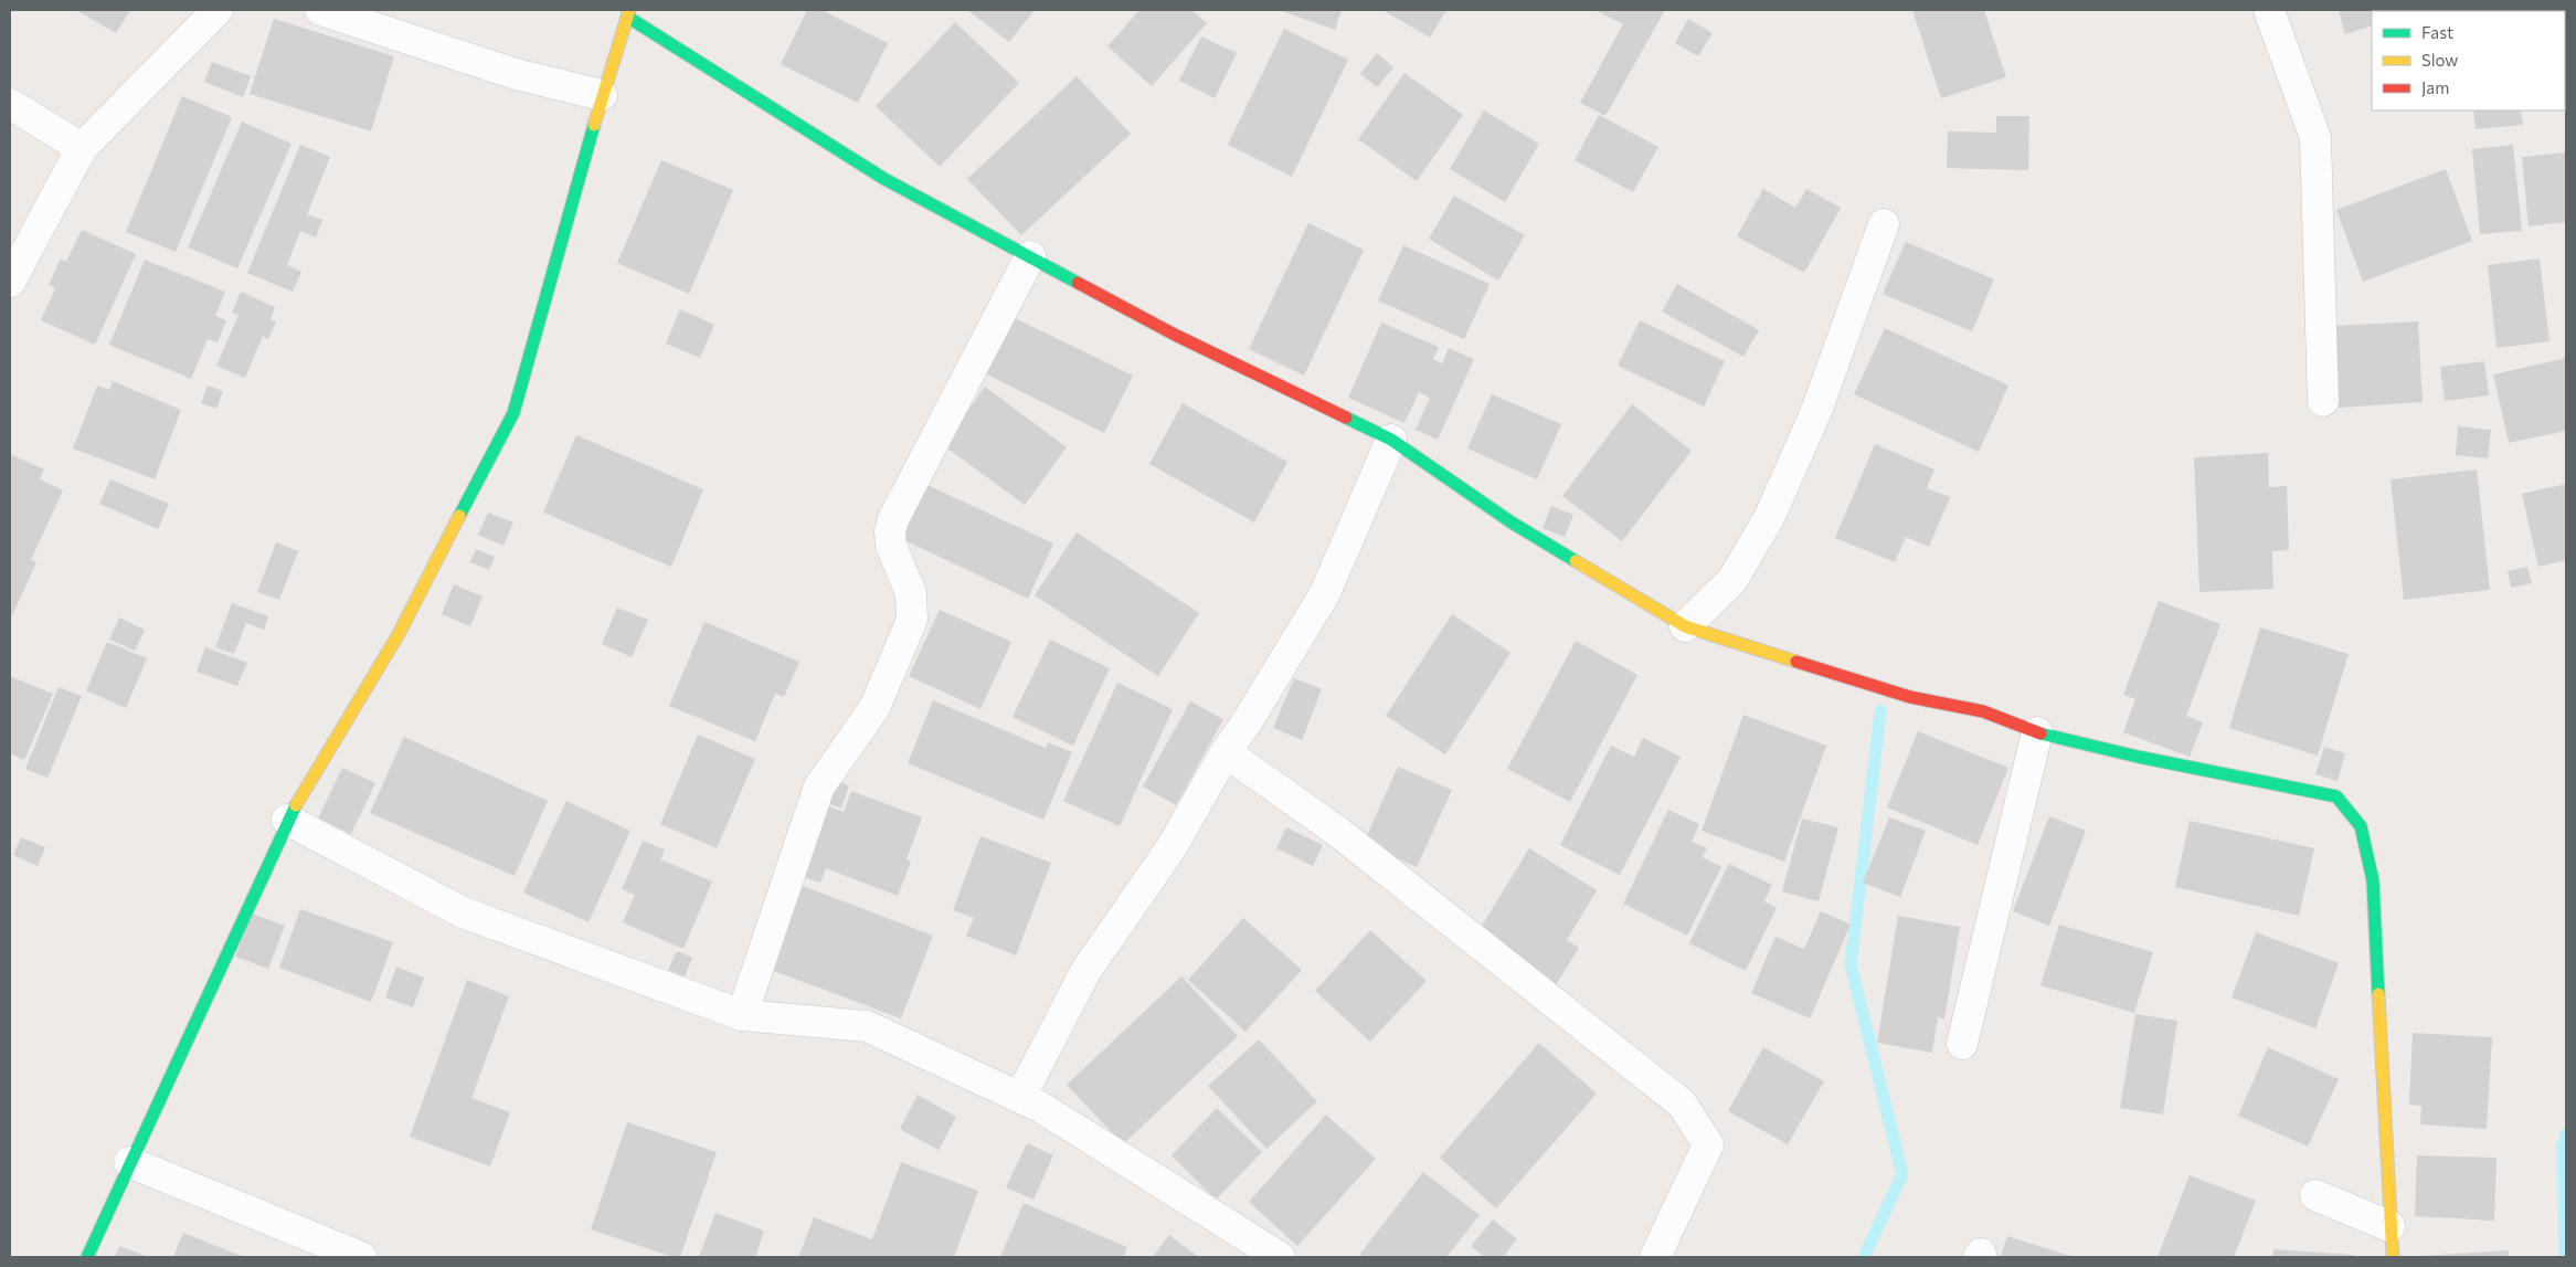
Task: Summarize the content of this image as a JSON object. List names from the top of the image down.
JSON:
{
  "legend": ["Fast", "Slow", "Jam"]
}
